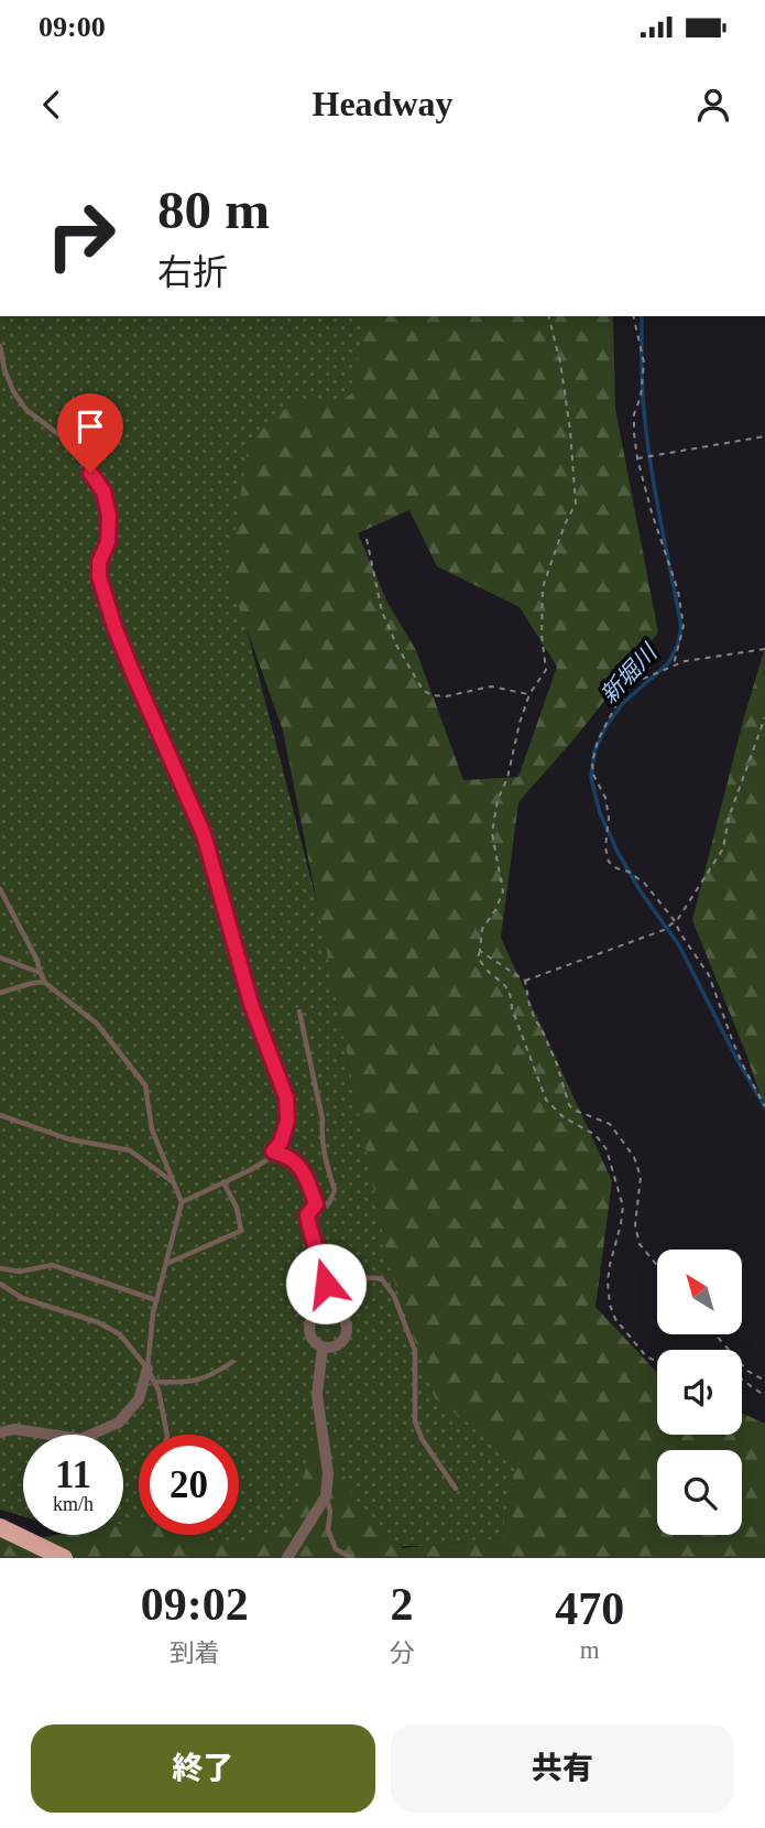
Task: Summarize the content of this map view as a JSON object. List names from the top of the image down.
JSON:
{
  "water": ["新堀川"],
  "north": "top left",
  "page": {
    "status": "09:00",
    "header": "Headway",
    "turn": ["80 m", "右折"],
    "speed": "11 km/h",
    "limit": "20",
    "eta": [
      "09:02",
      "到着",
      "2",
      "分",
      "470",
      "m"
    ],
    "buttons": ["終了", "共有"]
  }
}
